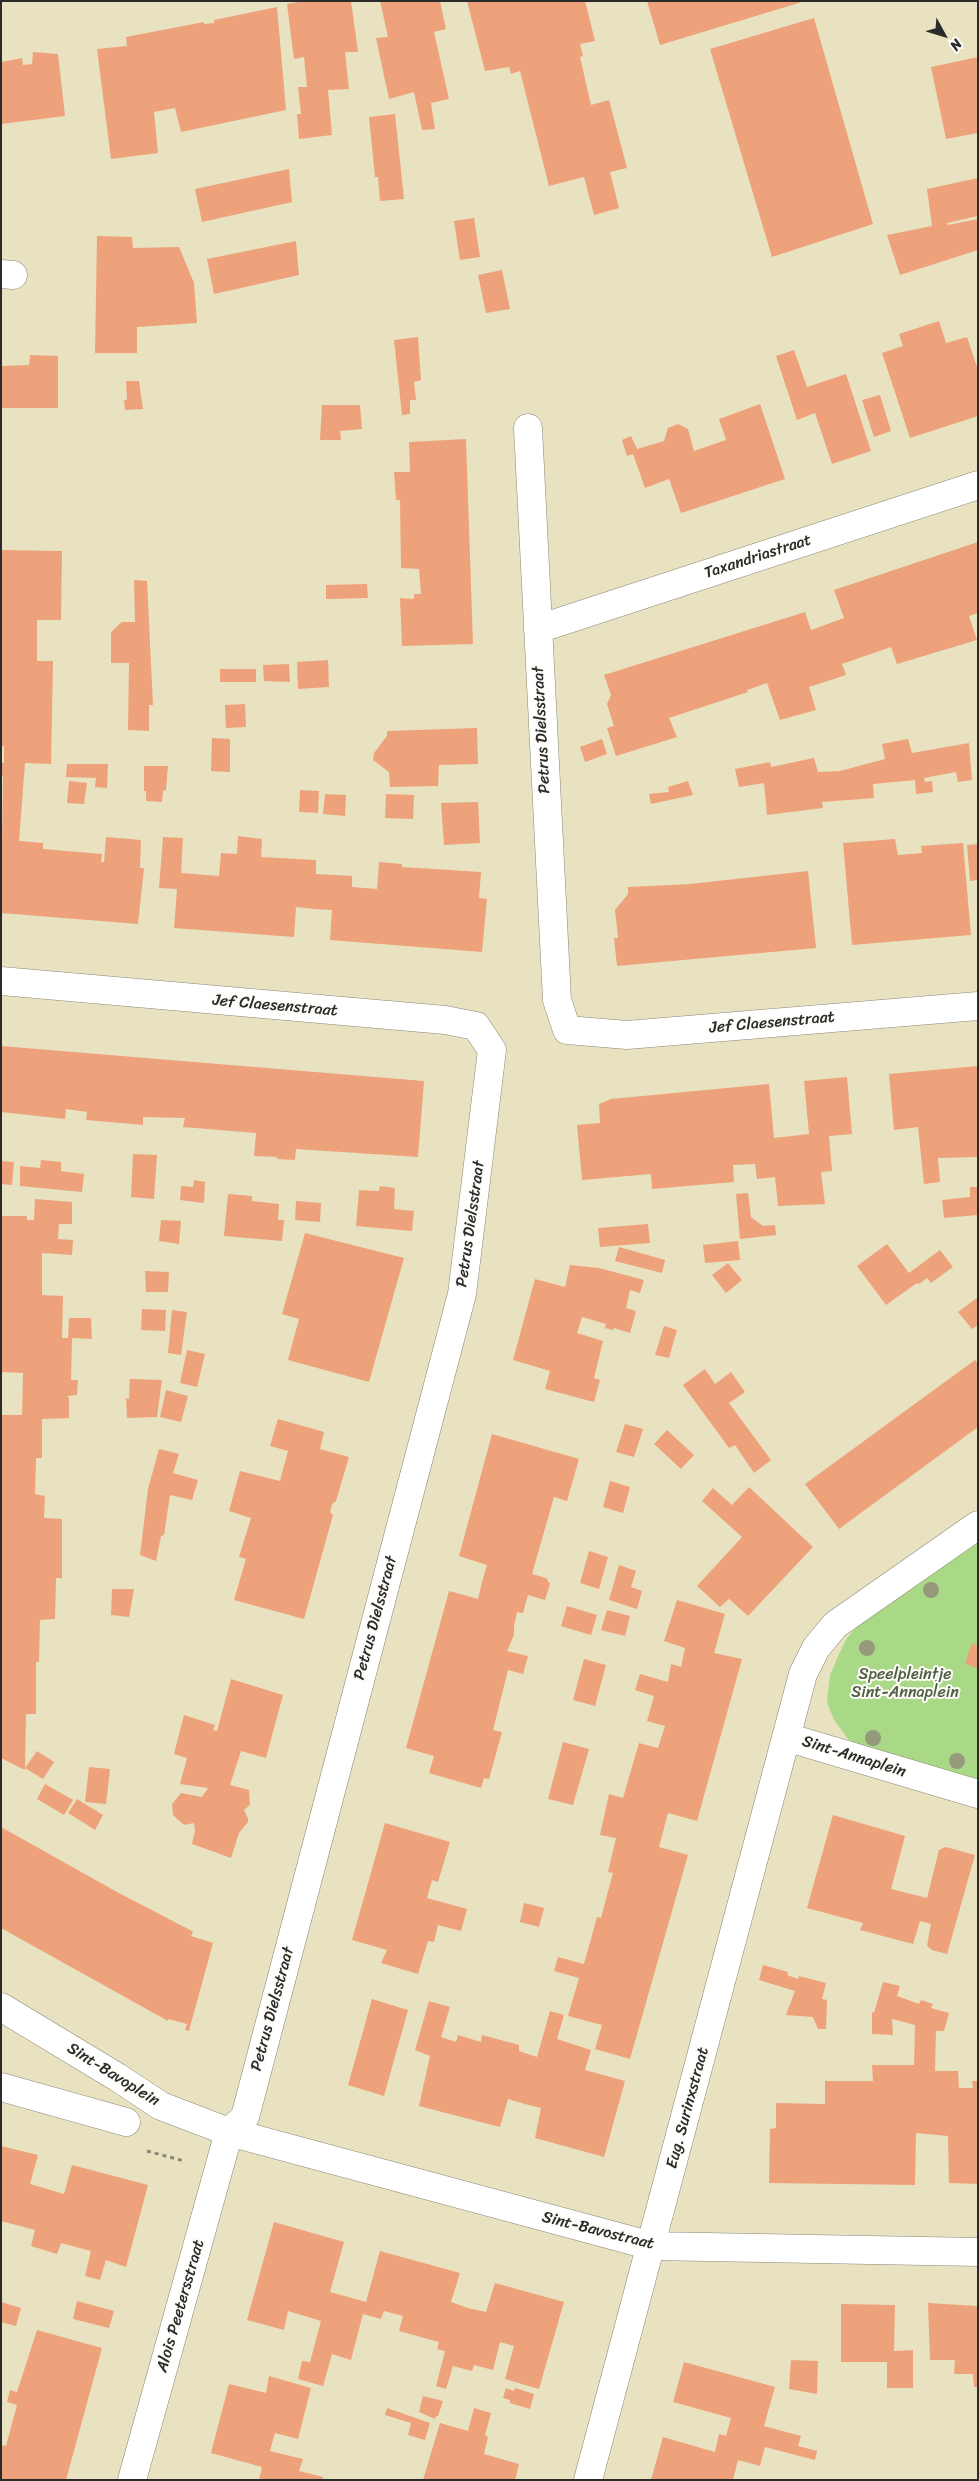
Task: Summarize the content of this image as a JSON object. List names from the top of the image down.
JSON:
{
  "streets": {
    "street": [
      "Taxandriastraat",
      "Petrus Dielsstraat",
      "Jef Claesenstraat",
      "Sint-Annaplein",
      "Sint-Bavoplein",
      "Eug. Surinxstraat",
      "Sint-Bavostraat",
      "Alois Peetersstraat"
    ]
  },
  "crossings": [
    ["Taxandriastraat", "Petrus Dielsstraat"],
    ["Petrus Dielsstraat", "Jef Claesenstraat"],
    ["Petrus Dielsstraat", "Sint-Bavoplein"],
    ["Petrus Dielsstraat", "Sint-Bavostraat"],
    ["Petrus Dielsstraat", "Alois Peetersstraat"],
    ["Sint-Annaplein", "Eug. Surinxstraat"],
    ["Sint-Bavoplein", "Sint-Bavostraat"],
    ["Sint-Bavoplein", "Alois Peetersstraat"],
    ["Eug. Surinxstraat", "Sint-Bavostraat"],
    ["Sint-Bavostraat", "Alois Peetersstraat"]
  ],
  "parks": ["Speelpleintje Sint-Annaplein"],
  "north": "bottom right"
}
